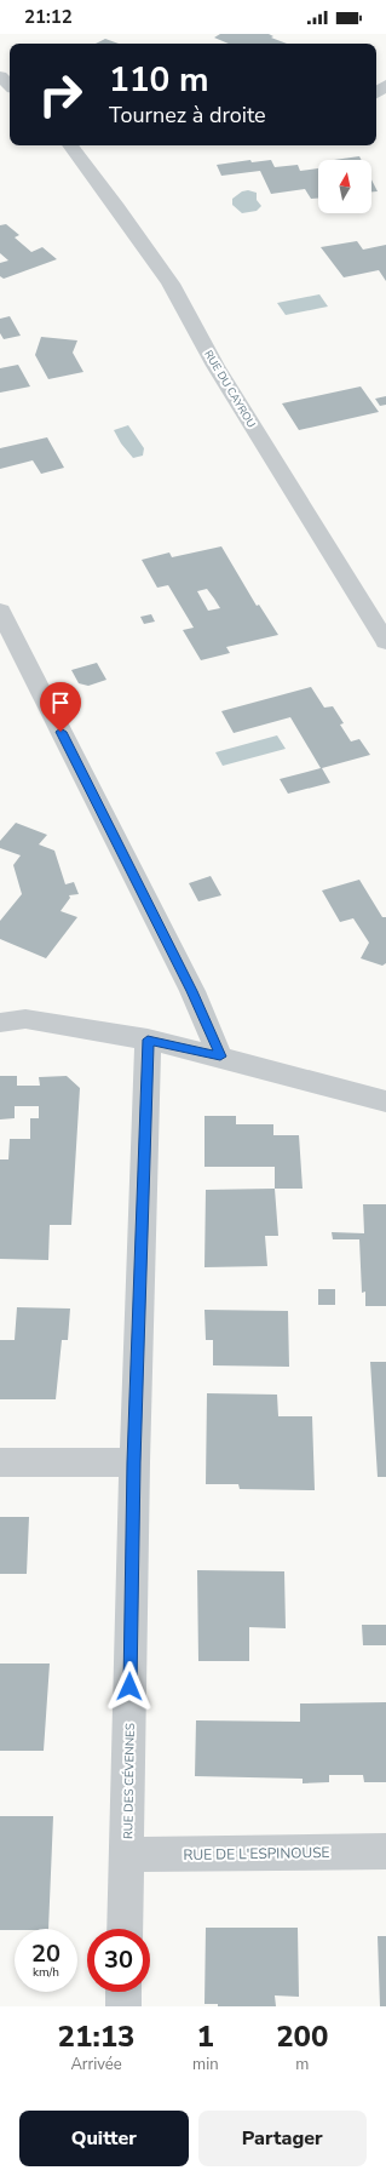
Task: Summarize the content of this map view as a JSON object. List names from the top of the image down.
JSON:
{
  "streets": {
    "street": ["RUE DU CAYROU", "RUE DES CÉVENNES", "RUE DE L'ESPINOUSE"]
  },
  "crossings": [
    ["RUE DES CÉVENNES", "RUE DE L'ESPINOUSE"]
  ],
  "north": "top",
  "page": {
    "status": "21:12",
    "turn": ["110 m", "Tournez à droite"],
    "speed": "20 km/h",
    "limit": "30",
    "eta": [
      "21:13",
      "Arrivée",
      "1",
      "min",
      "200",
      "m"
    ],
    "buttons": ["Quitter", "Partager"]
  }
}
